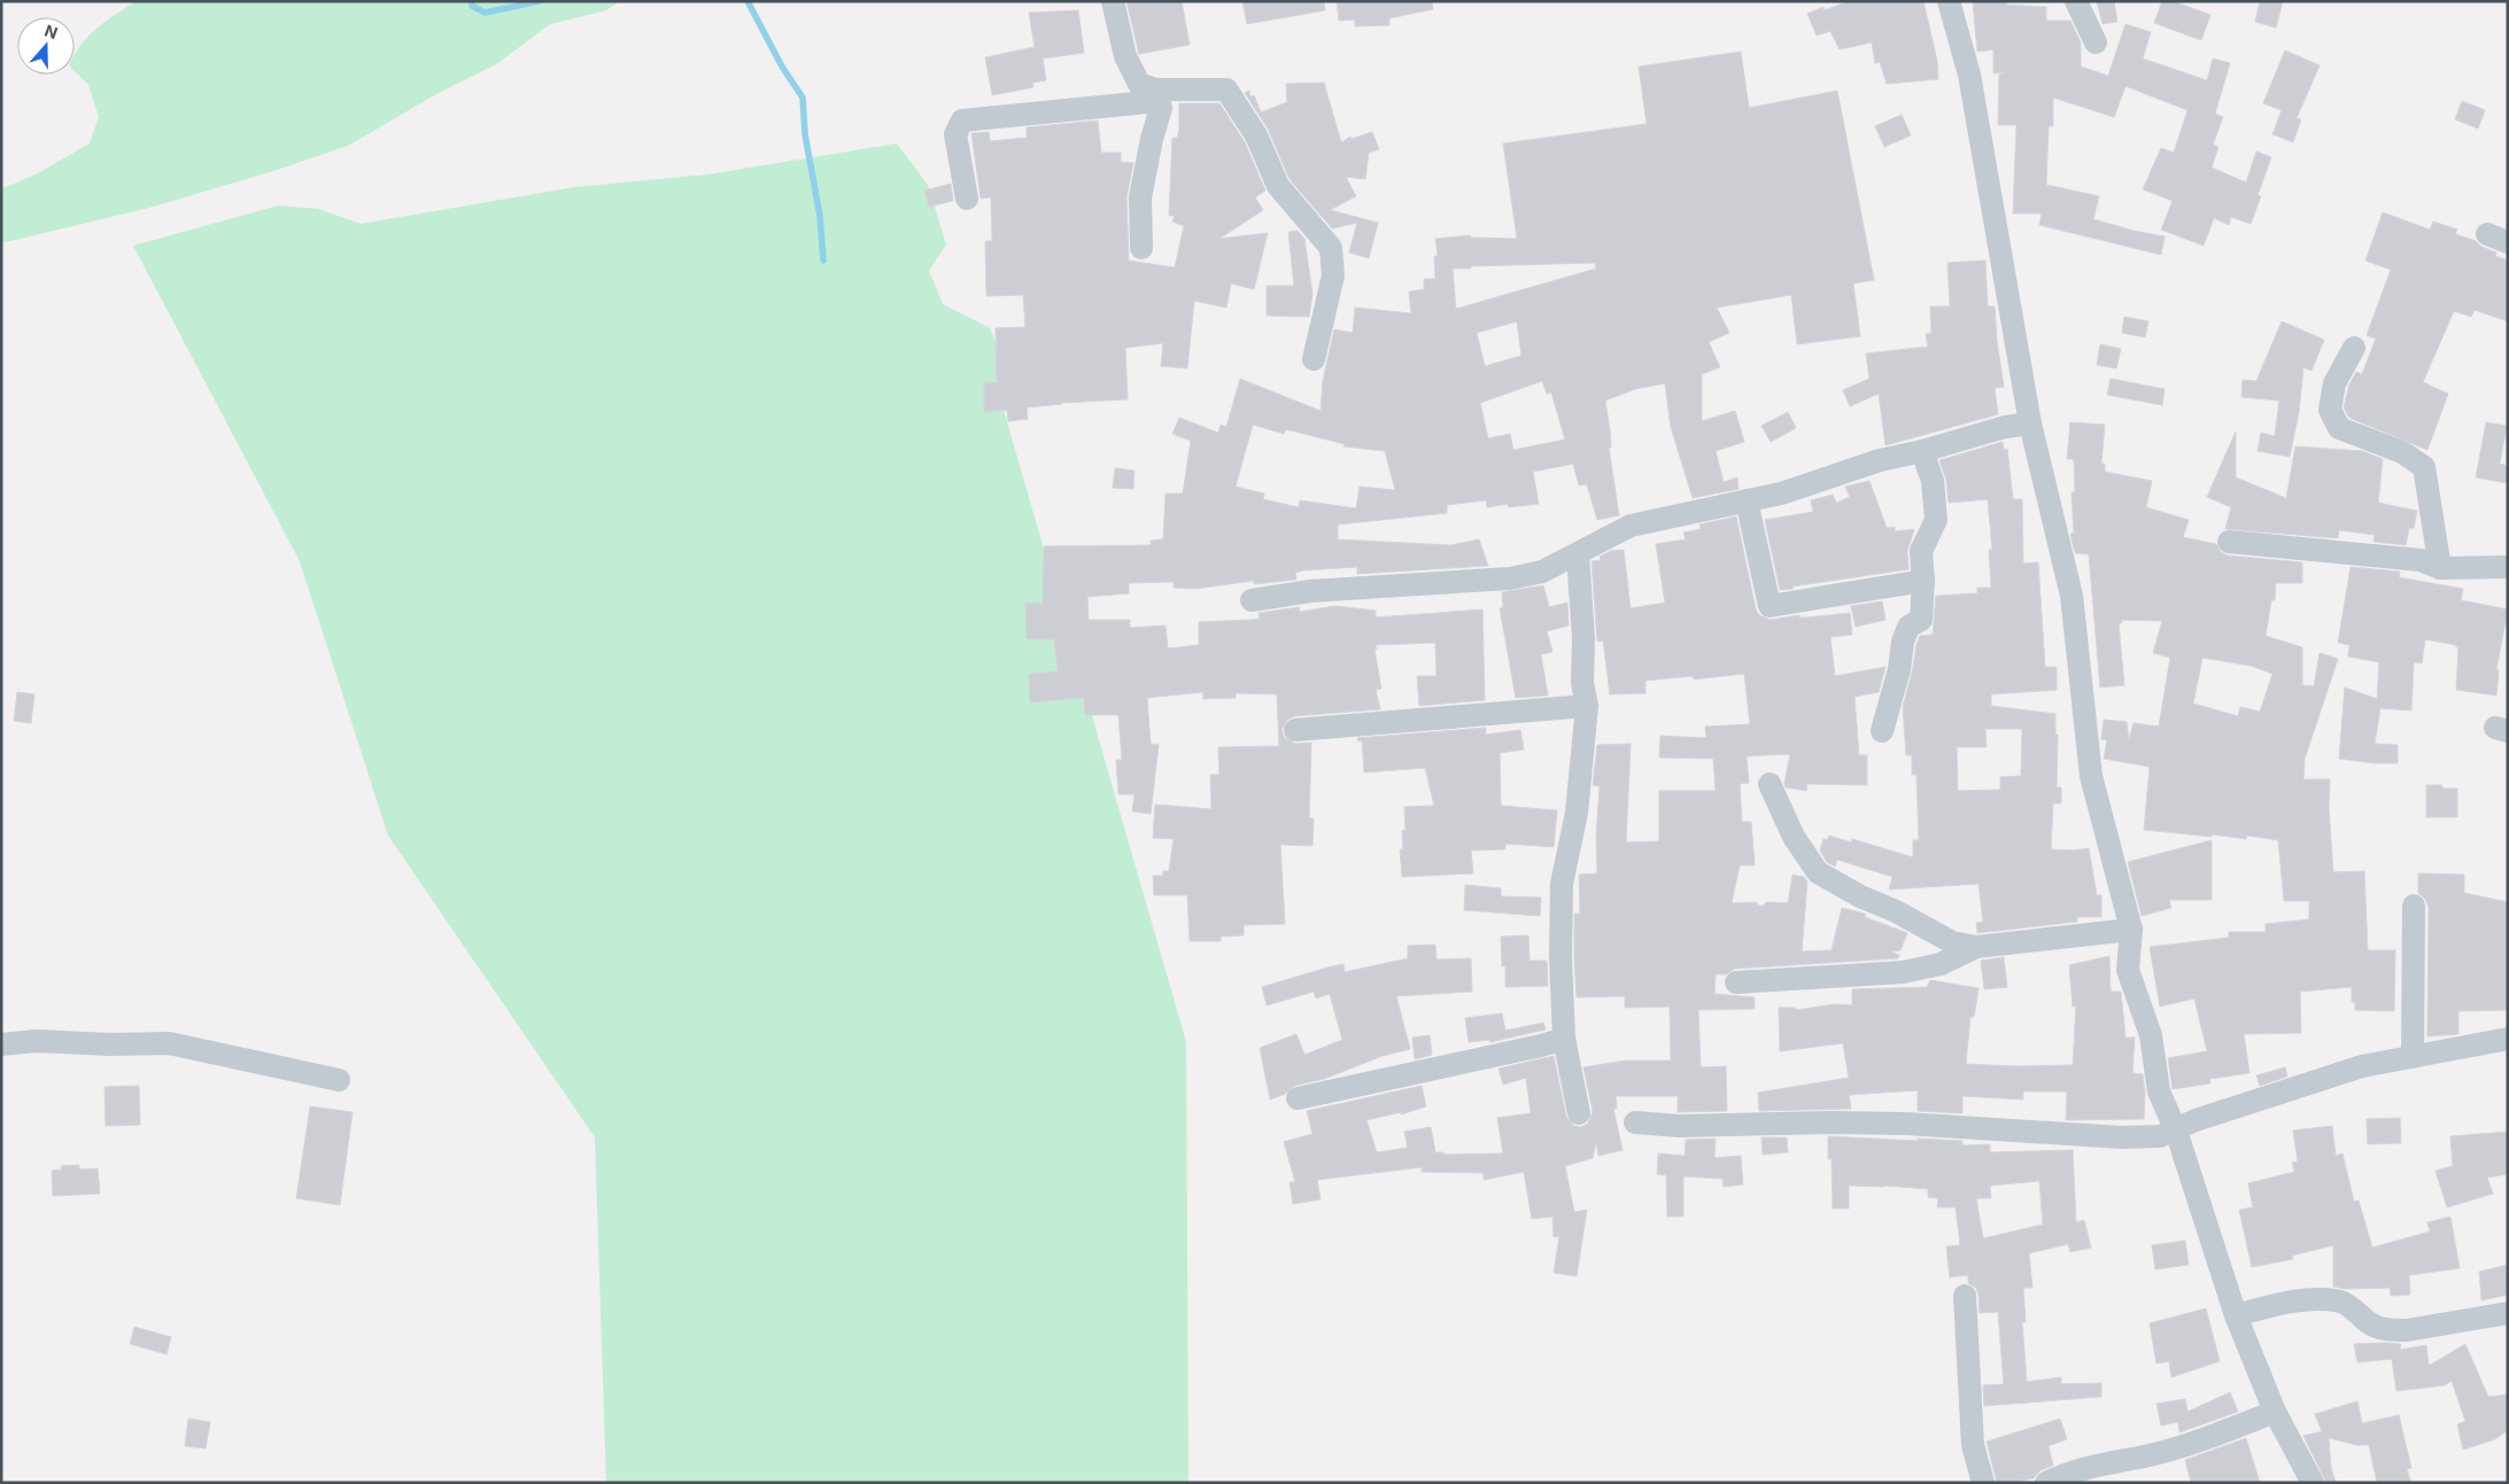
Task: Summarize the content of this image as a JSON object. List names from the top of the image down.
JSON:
{
  "north": "top"
}
